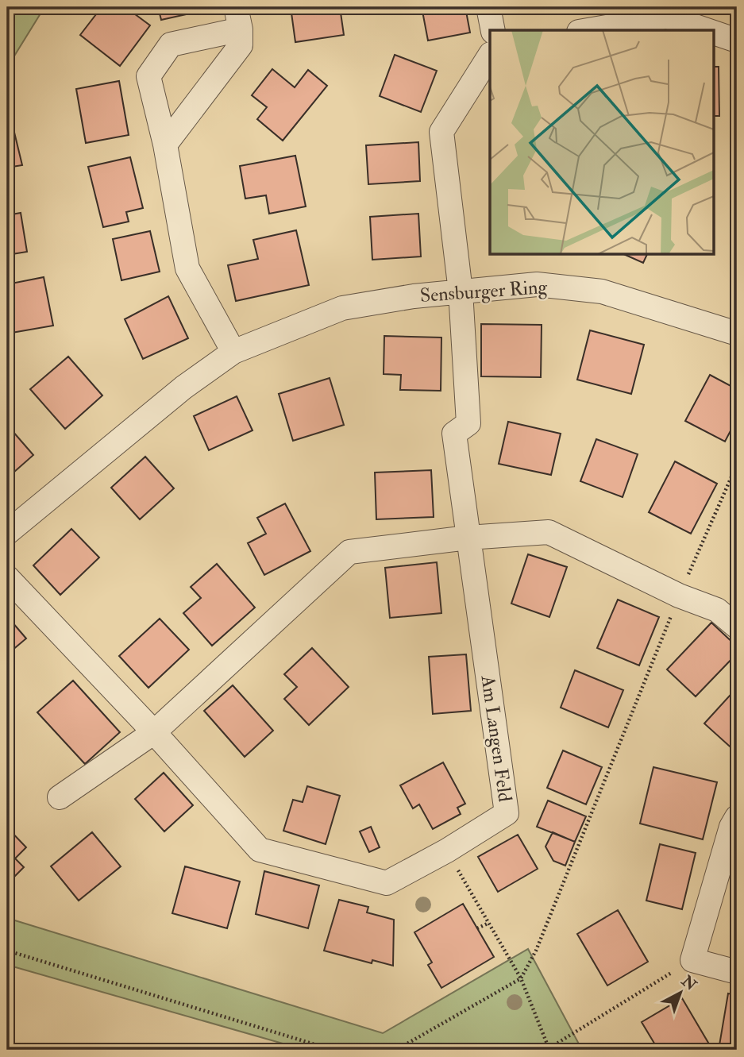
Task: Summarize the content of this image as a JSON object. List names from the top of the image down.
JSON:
{
  "streets": {
    "street": ["Sensburger Ring", "Am Langen Feld"]
  },
  "crossings": [
    ["Sensburger Ring", "Am Langen Feld"]
  ],
  "north": "top right"
}
